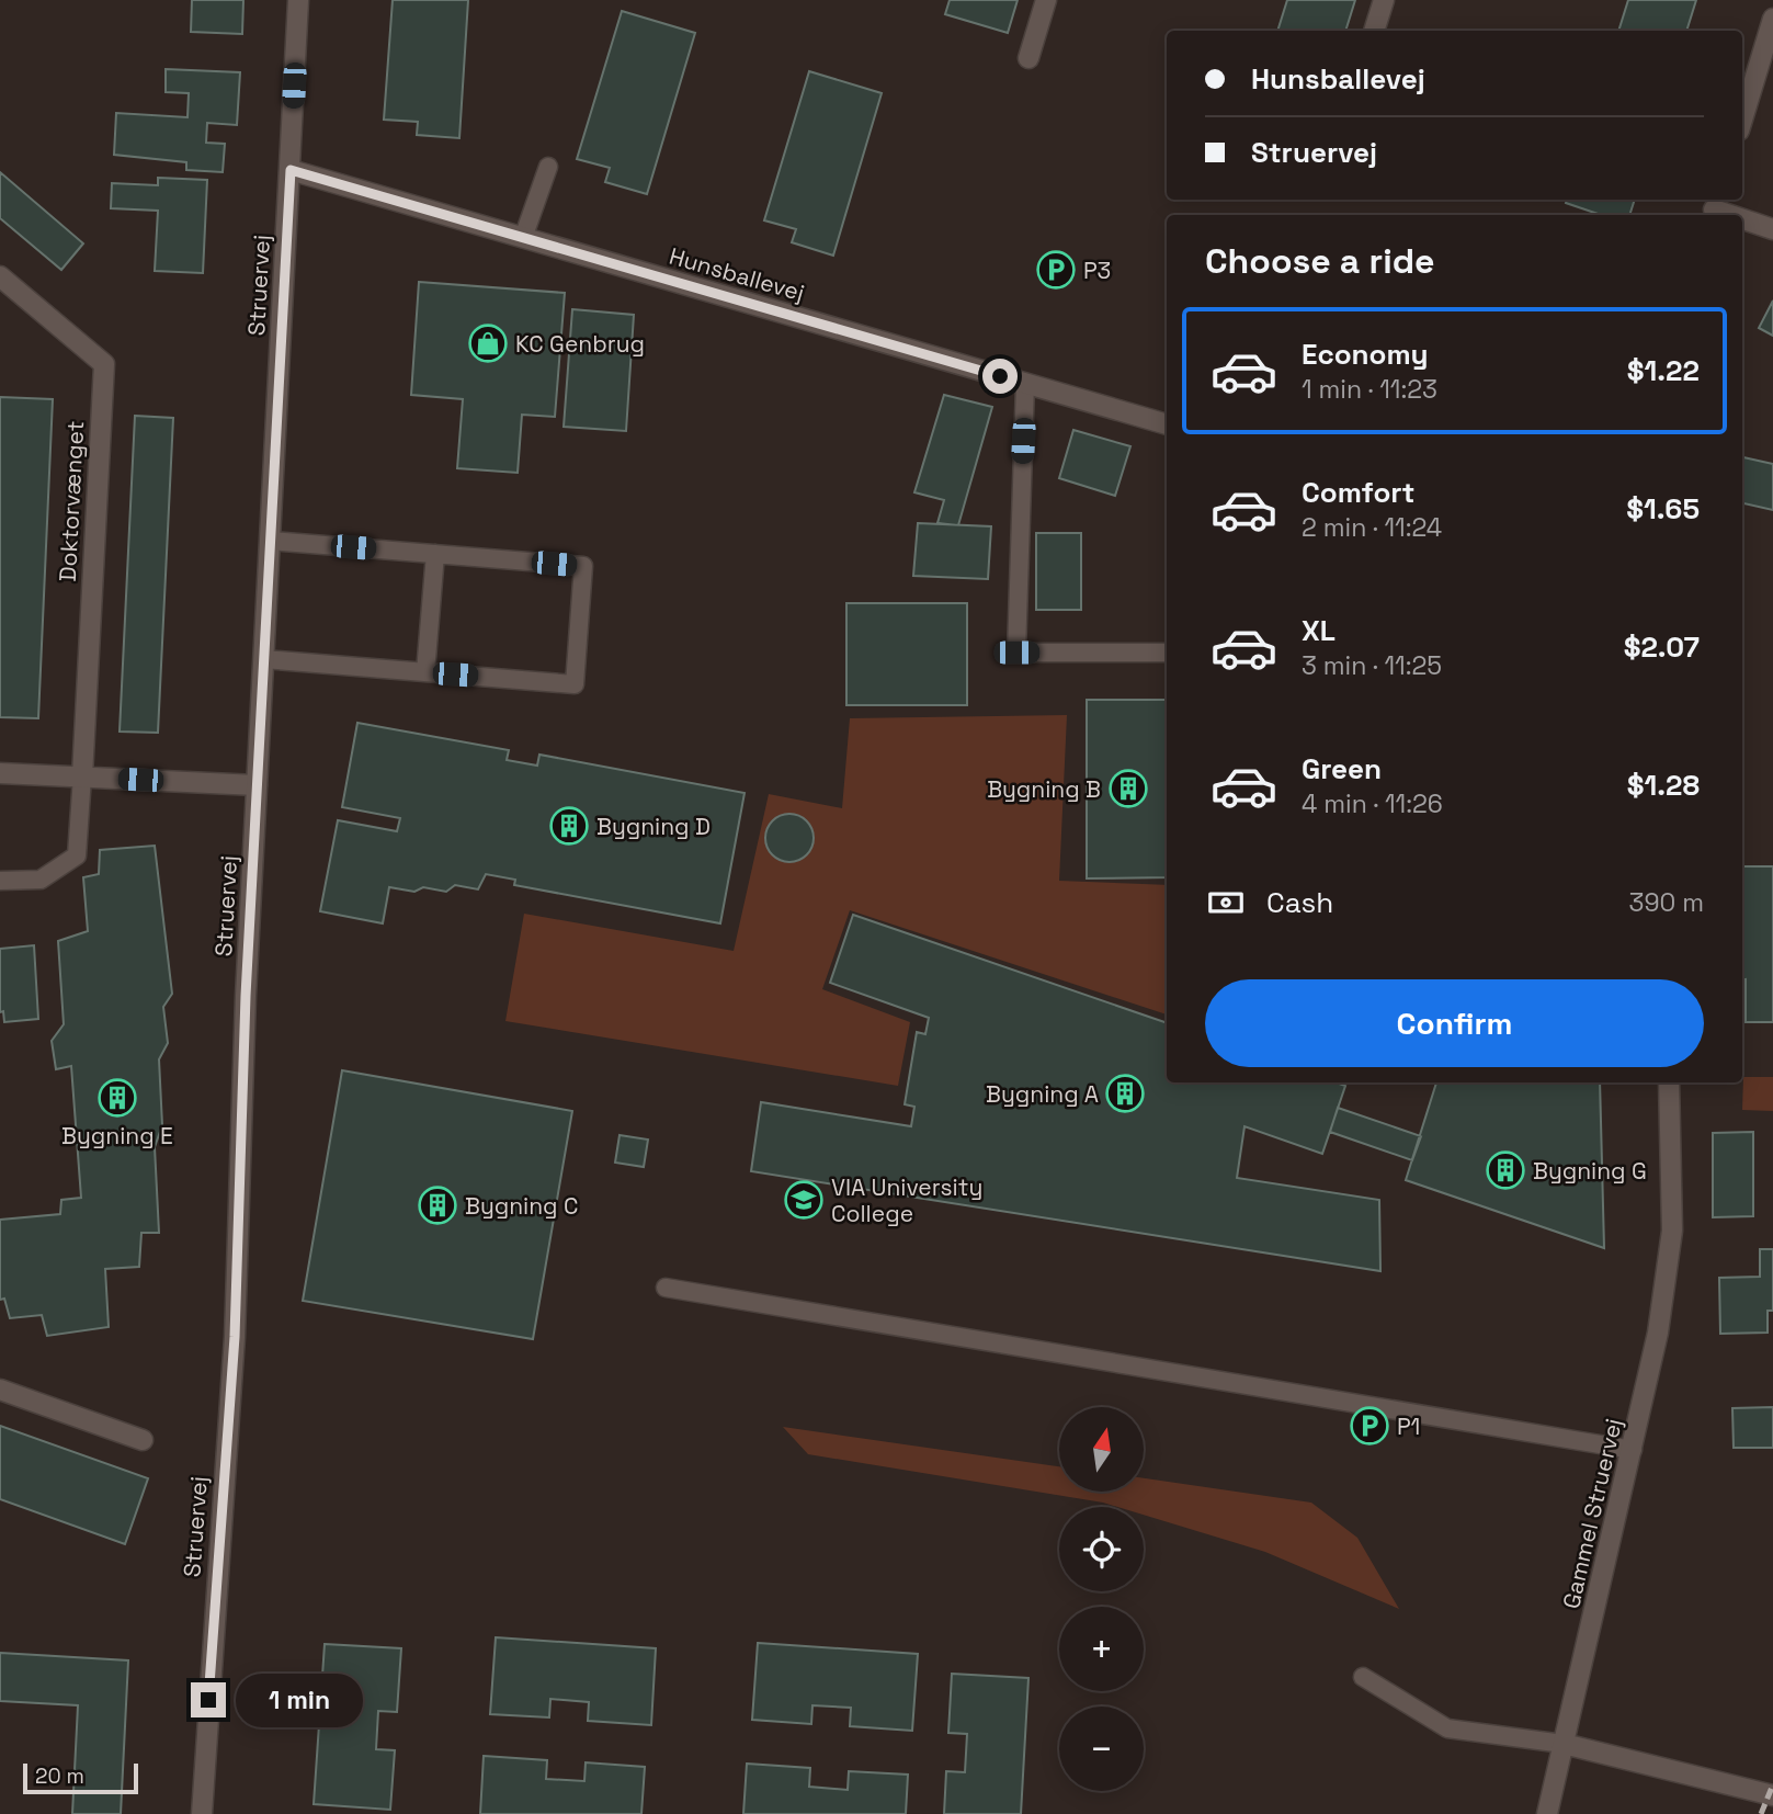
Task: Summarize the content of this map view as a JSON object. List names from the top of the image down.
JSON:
{
  "streets": {
    "street": [
      "Hunsballevej",
      "Struervej",
      "Doktorvænget",
      "Gammel Struervej"
    ]
  },
  "crossings": [
    ["Hunsballevej", "Struervej"]
  ],
  "places": {
    "parking": ["P3", "P1"],
    "shop": ["KC Genbrug"],
    "building": [
      "Bygning B",
      "Bygning D",
      "Bygning A",
      "Bygning E",
      "Bygning G",
      "Bygning C"
    ],
    "school or university": ["VIA University College"]
  },
  "scale_bar": "20 m",
  "north": "top",
  "page": {
    "banner": ["Hunsballevej", "Struervej"],
    "heading": "Choose a ride",
    "list": [
      {
        "name": "Economy",
        "note": "1 min · 11:23",
        "value": "$1.22"
      },
      {
        "name": "Comfort",
        "note": "2 min · 11:24",
        "value": "$1.65"
      },
      {
        "name": "XL",
        "note": "3 min · 11:25",
        "value": "$2.07"
      },
      {
        "name": "Green",
        "note": "4 min · 11:26",
        "value": "$1.28"
      }
    ],
    "pay": ["Cash", "390 m"],
    "buttons": "Confirm",
    "map_buttons": ["+", "−"],
    "bubble": "1 min",
    "scale": "20 m"
  }
}
